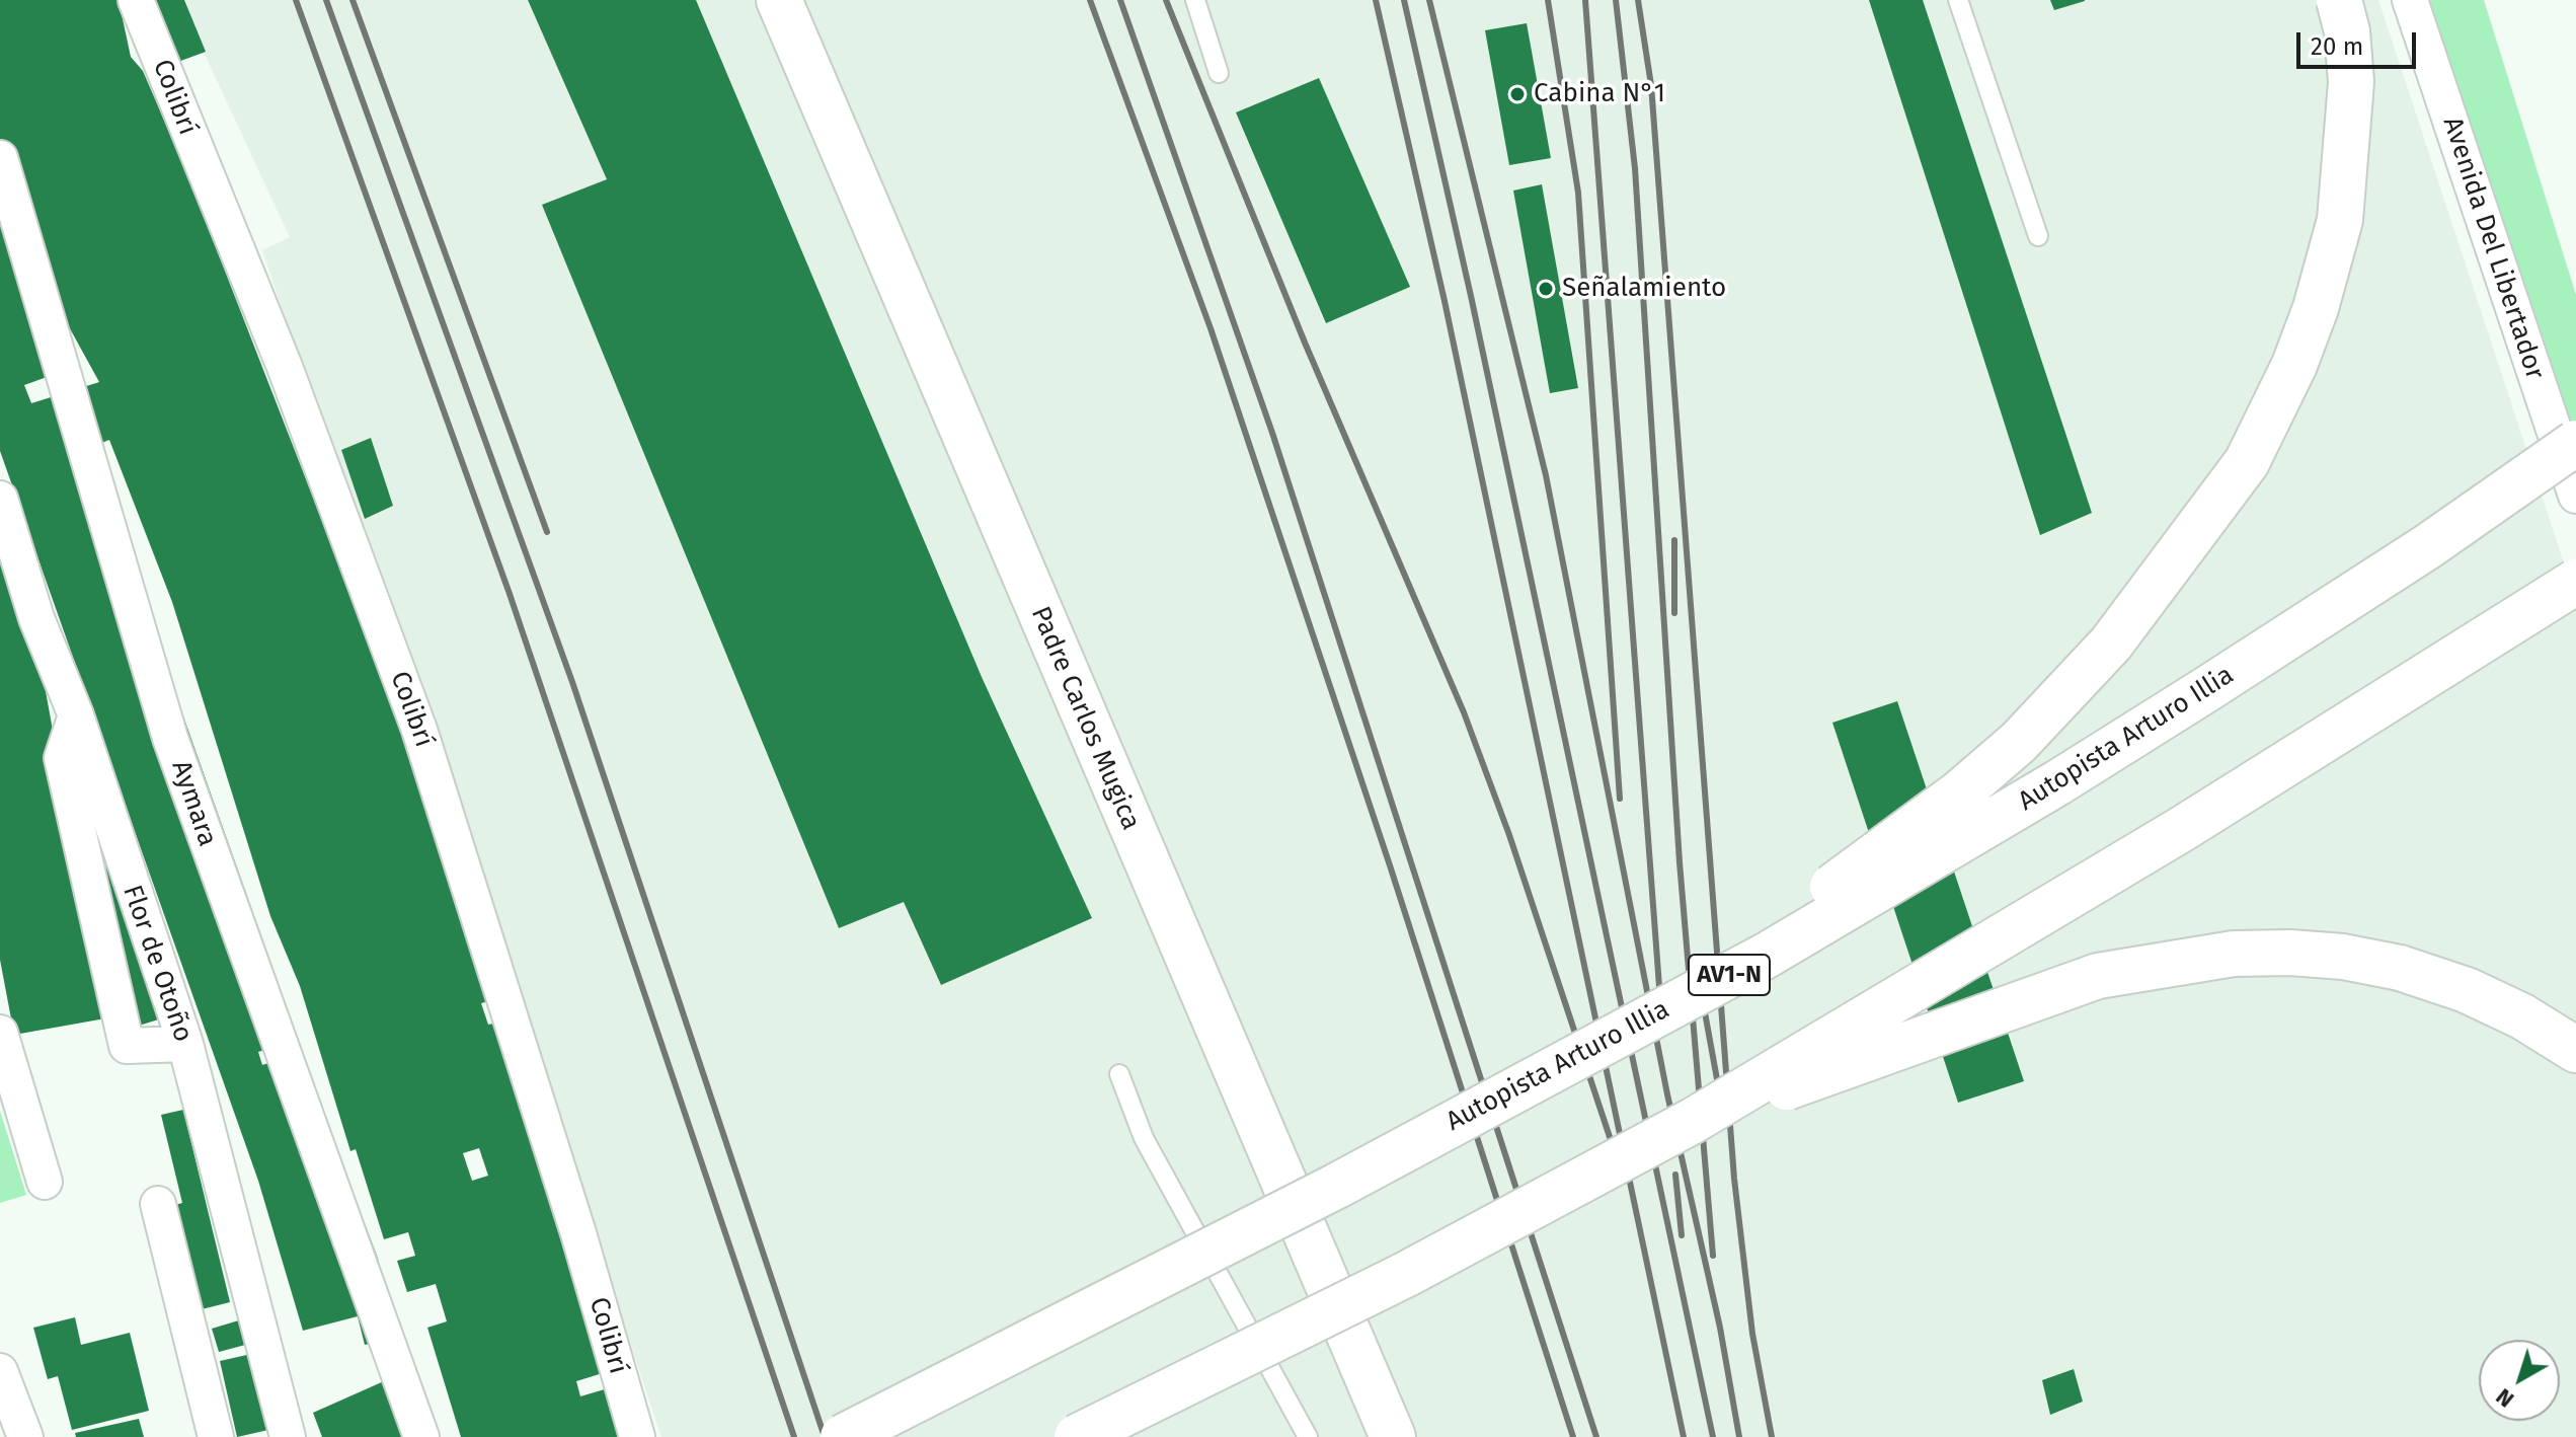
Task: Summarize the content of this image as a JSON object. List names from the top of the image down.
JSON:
{
  "streets": {
    "main road": ["Padre Carlos Mugica", "Autopista Arturo Illia", "AV1-N"],
    "street": [
      "Colibrí",
      "Avenida Del Libertador",
      "Aymara",
      "Flor de Otoño"
    ]
  },
  "places": ["Cabina N°1", "Señalamiento"],
  "scale_bar": "20 m",
  "north": "bottom left"
}
